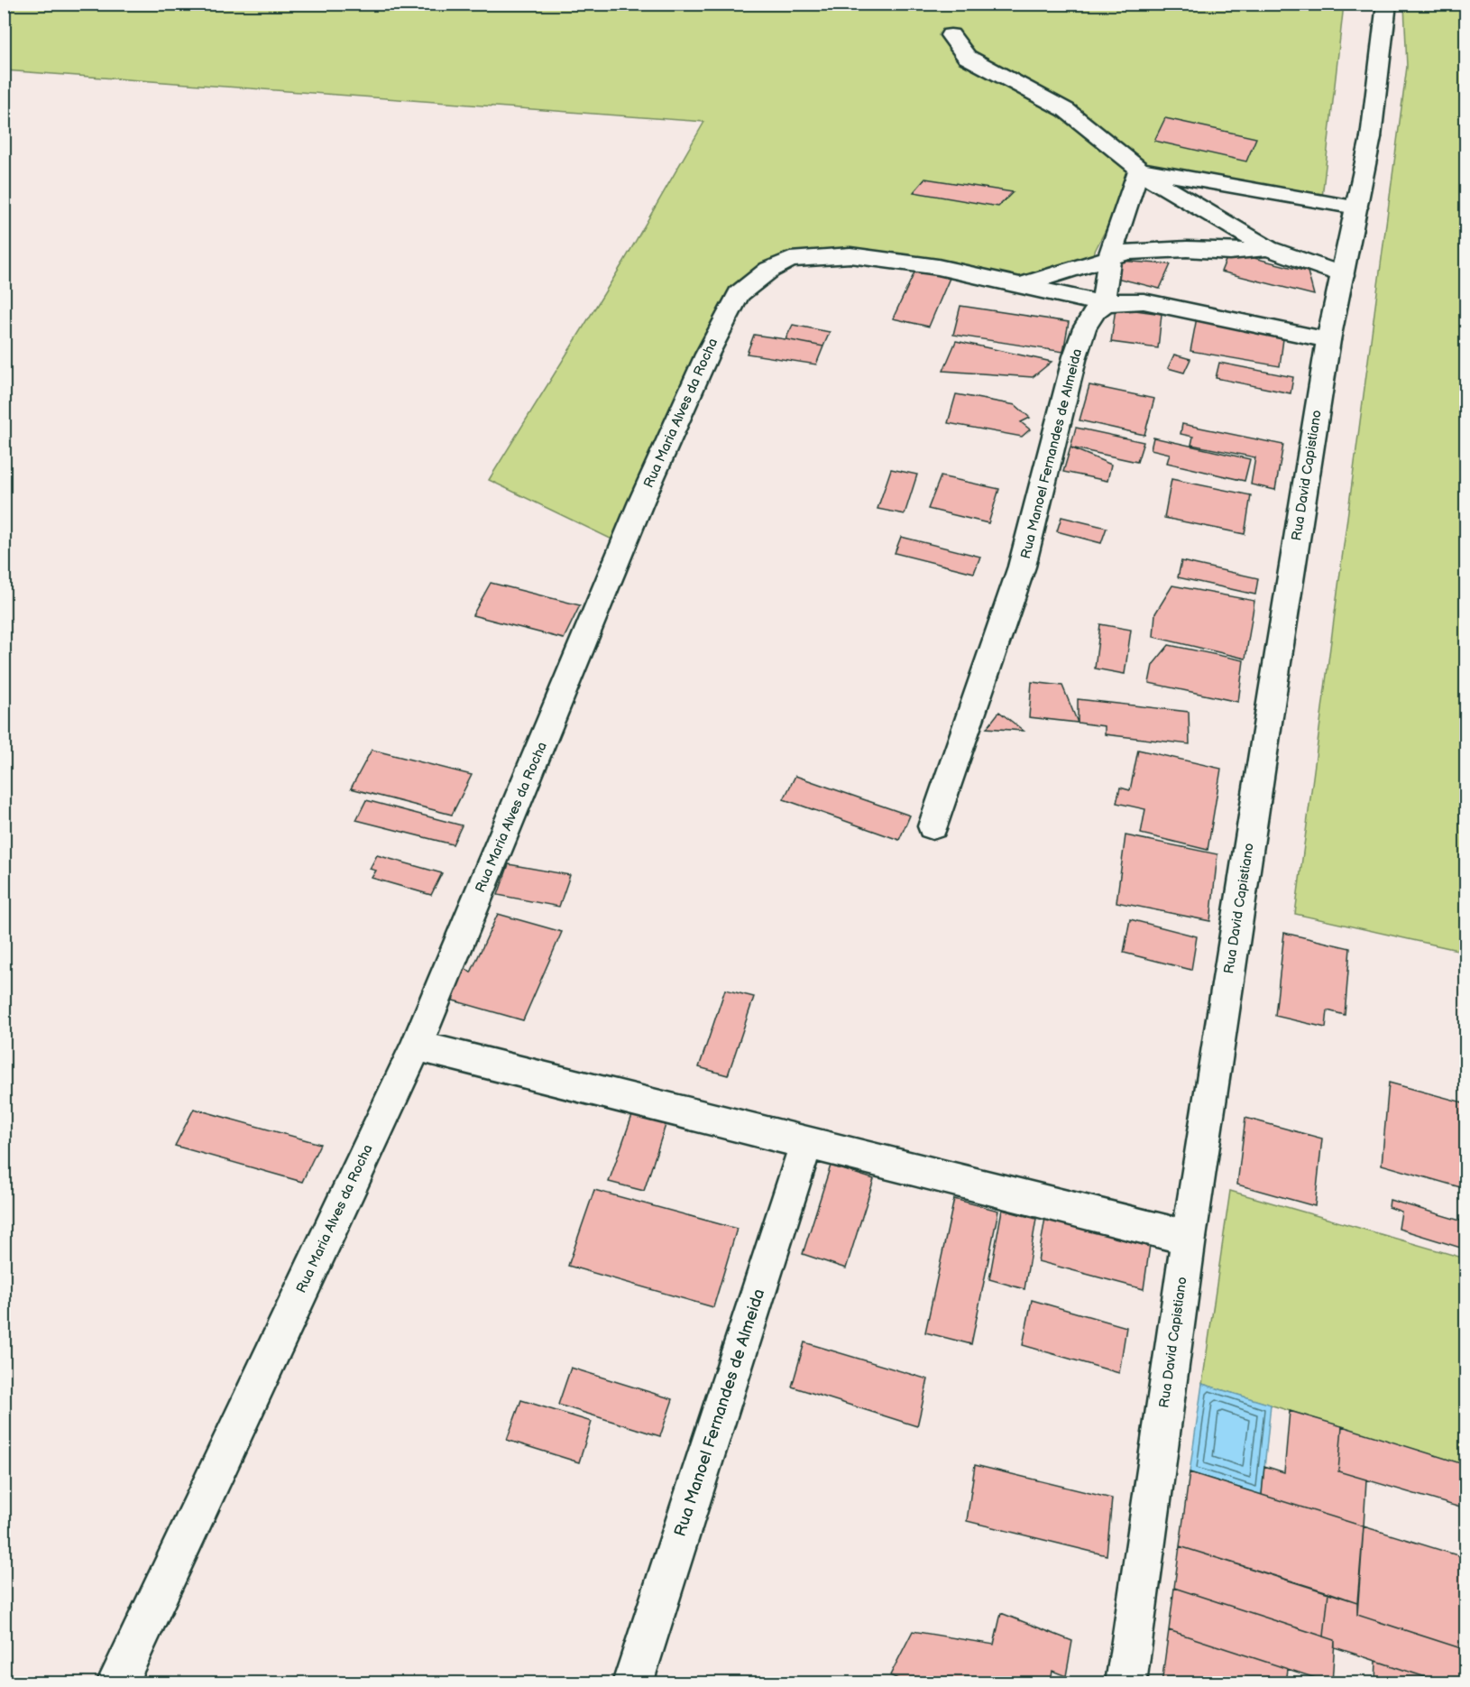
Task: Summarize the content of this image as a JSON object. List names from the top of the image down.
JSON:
{
  "streets": {
    "street": ["Rua Maria Alves da Rocha", "Rua Manoel Fernandes de Almeida", "Rua David Capistiano"]
  },
  "crossings": [
    ["Rua Maria Alves da Rocha", "Rua Manoel Fernandes de Almeida"]
  ]
}
